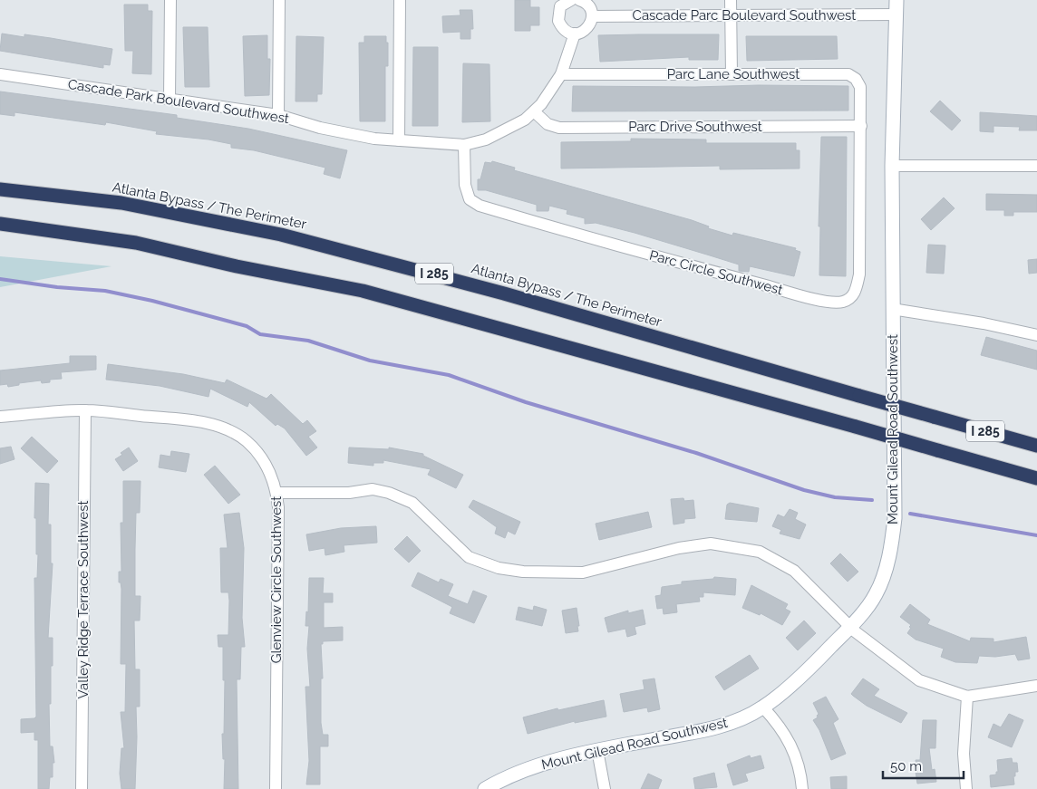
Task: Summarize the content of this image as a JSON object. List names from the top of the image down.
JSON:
{
  "streets": {
    "highway": ["Atlanta Bypass / The Perimeter", "I 285"],
    "street": [
      "Cascade Parc Boulevard Southwest",
      "Parc Lane Southwest",
      "Cascade Park Boulevard Southwest",
      "Parc Drive Southwest",
      "Parc Circle Southwest",
      "Mount Gilead Road Southwest",
      "Glenview Circle Southwest",
      "Valley Ridge Terrace Southwest"
    ]
  },
  "crossings": [
    ["Cascade Parc Boulevard Southwest", "Mount Gilead Road Southwest"],
    ["Parc Lane Southwest", "Cascade Park Boulevard Southwest"],
    ["Parc Lane Southwest", "Parc Drive Southwest"],
    ["Parc Lane Southwest", "Parc Circle Southwest"],
    ["Cascade Park Boulevard Southwest", "Parc Drive Southwest"],
    ["Cascade Park Boulevard Southwest", "Parc Circle Southwest"],
    ["Parc Drive Southwest", "Parc Circle Southwest"],
    ["Glenview Circle Southwest", "Valley Ridge Terrace Southwest"]
  ],
  "scale_bar": "50 m"
}
